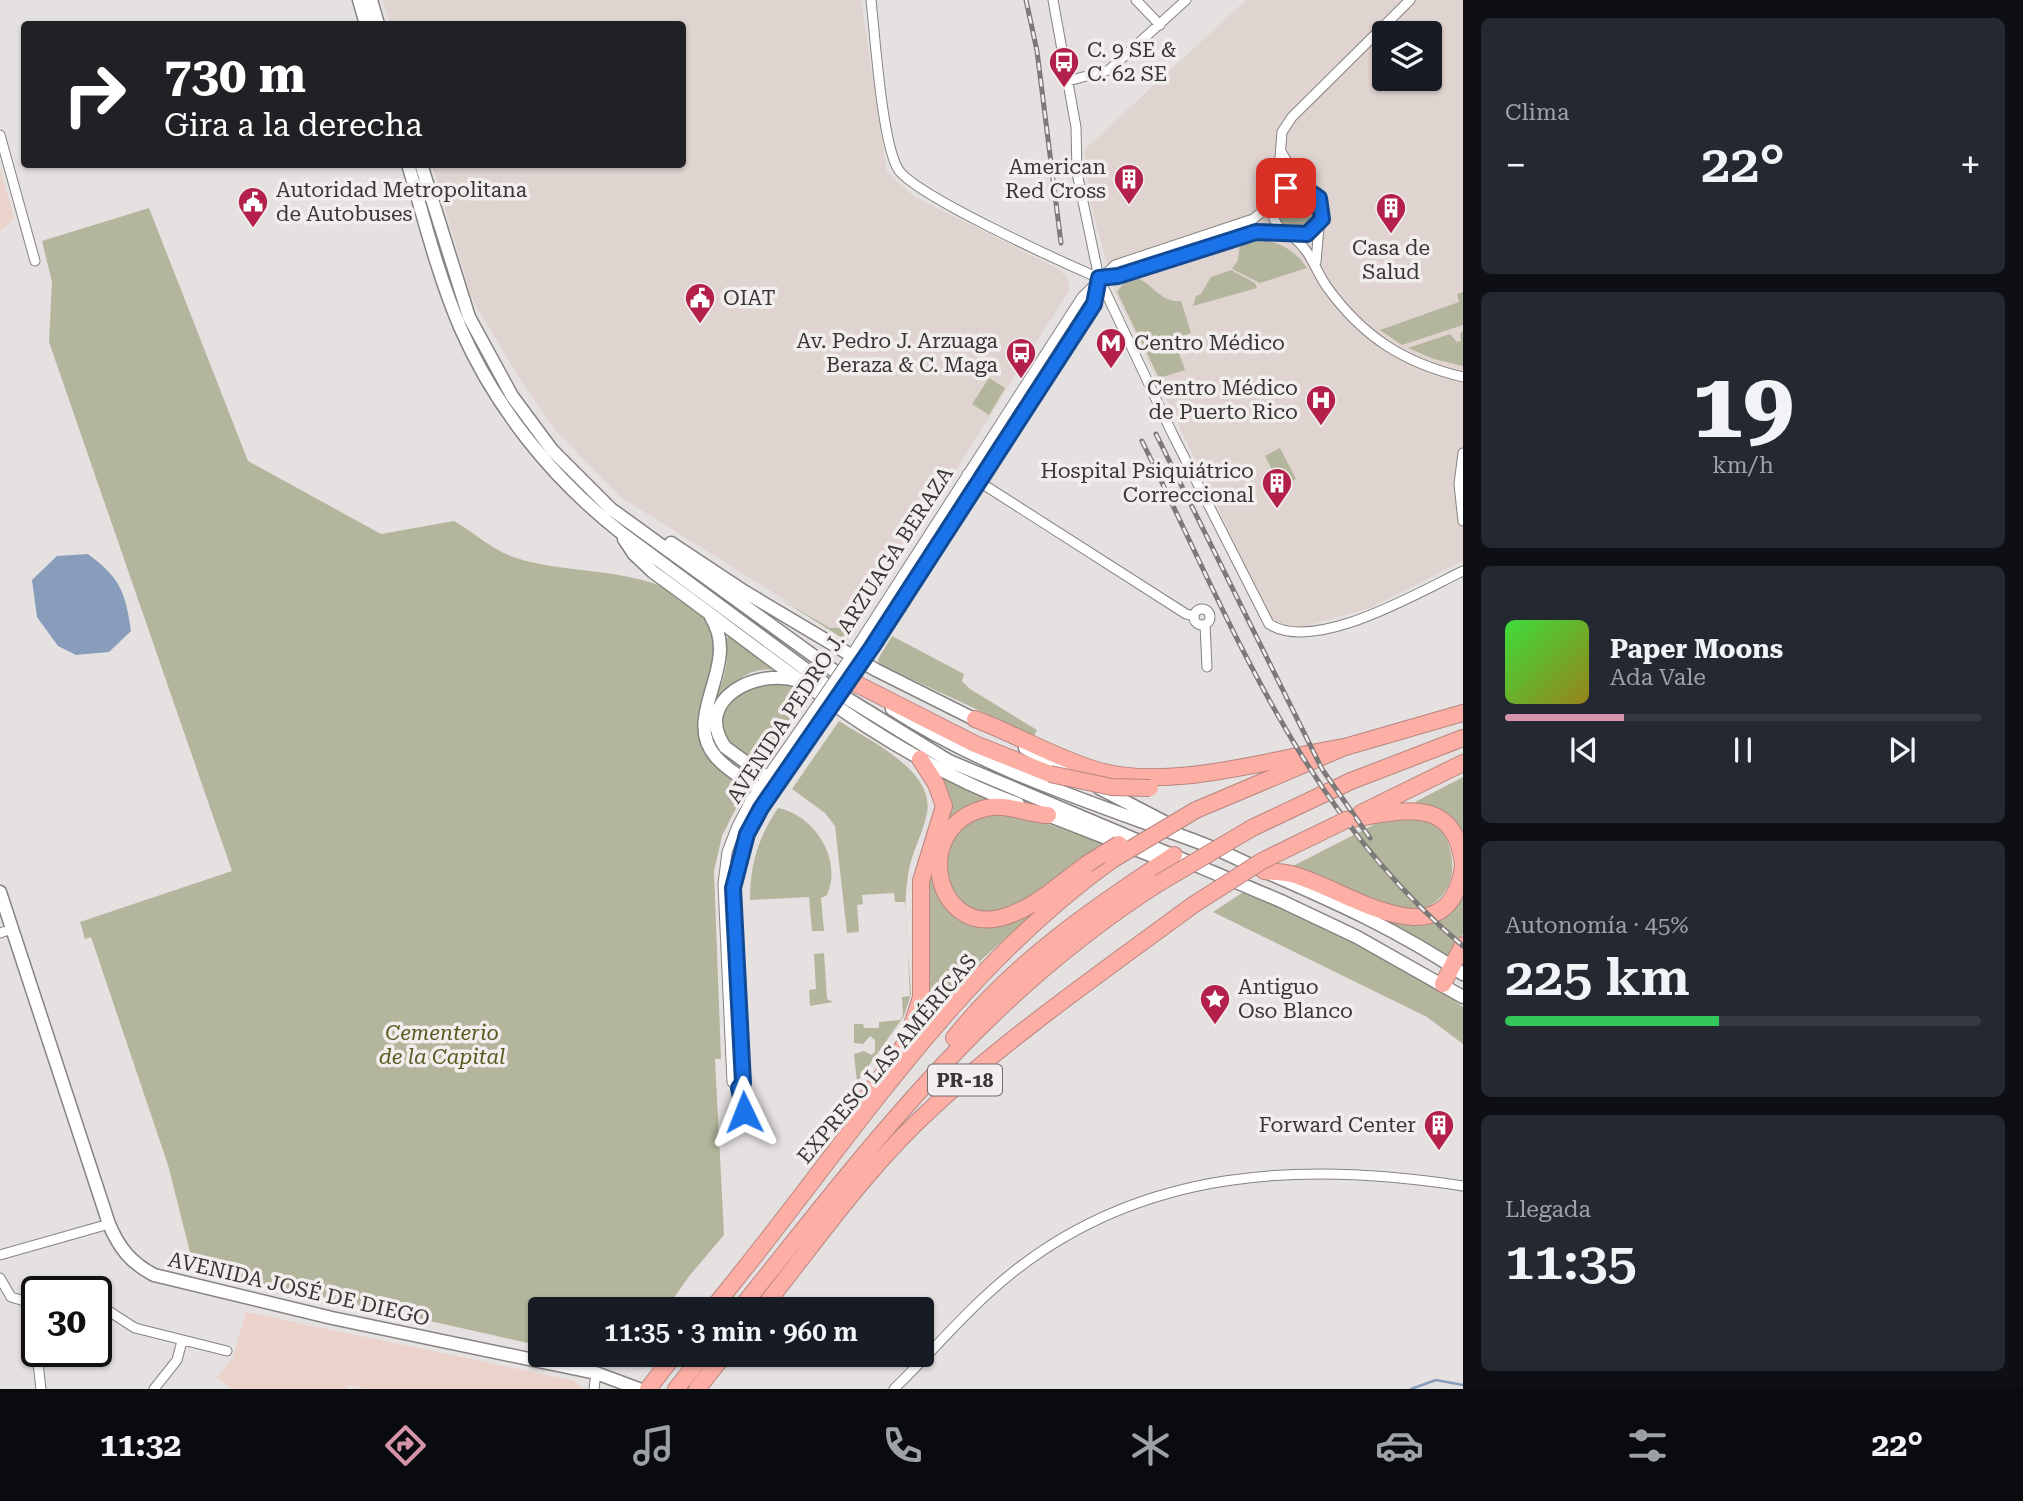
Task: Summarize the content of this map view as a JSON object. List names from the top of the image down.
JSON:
{
  "streets": {
    "highway": ["EXPRESO LAS AMÉRICAS", "PR-18"],
    "main road": ["AVENIDA JOSÉ DE DIEGO"],
    "street": ["AVENIDA PEDRO J. ARZUAGA BERAZA"]
  },
  "parks": ["Cementerio de la Capital"],
  "places": {
    "bus stop": ["C. 9 SE & C. 62 SE", "Av. Pedro J. Arzuaga Beraza & C. Maga"],
    "building": [
      "American Red Cross",
      "Casa de Salud",
      "Hospital Psiquiátrico Correccional",
      "Forward Center"
    ],
    "public building": ["Autoridad Metropolitana de Autobuses", "OIAT"],
    "metro station": ["Centro Médico"],
    "hospital": ["Centro Médico de Puerto Rico"],
    "place": ["Antiguo Oso Blanco"]
  },
  "page": {
    "tile": [
      "Clima",
      ["19", "km/h"],
      ["Autonomía · 45%", "225 km"],
      ["Llegada", "11:35"]
    ],
    "turn": ["730 m", "Gira a la derecha"],
    "heat": ["−", "22°", "+"],
    "song": ["Paper Moons", "Ada Vale"],
    "limit": "30",
    "trip": "11:35 · 3 min · 960 m",
    "tabs": ["11:32", "22°"]
  }
}
